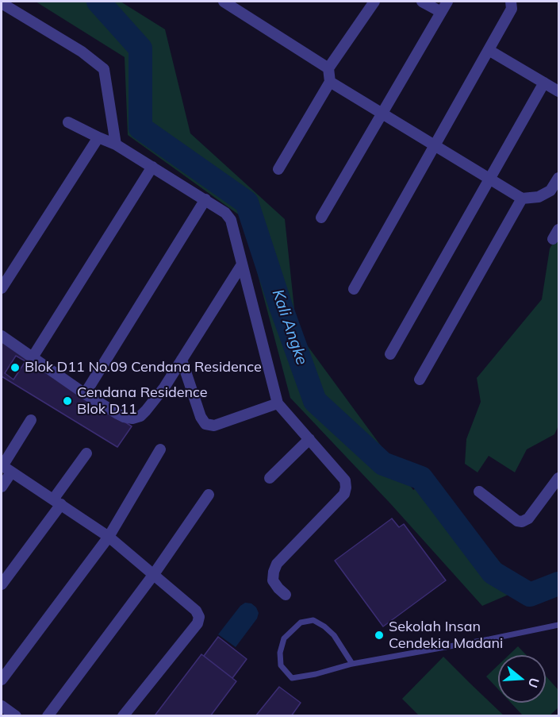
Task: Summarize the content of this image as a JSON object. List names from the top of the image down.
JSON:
{
  "water": ["Kali Angke"],
  "places": ["Blok D11 No.09 Cendana Residence", "Cendana Residence Blok D11", "Sekolah Insan Cendekia Madani"],
  "north": "right"
}
